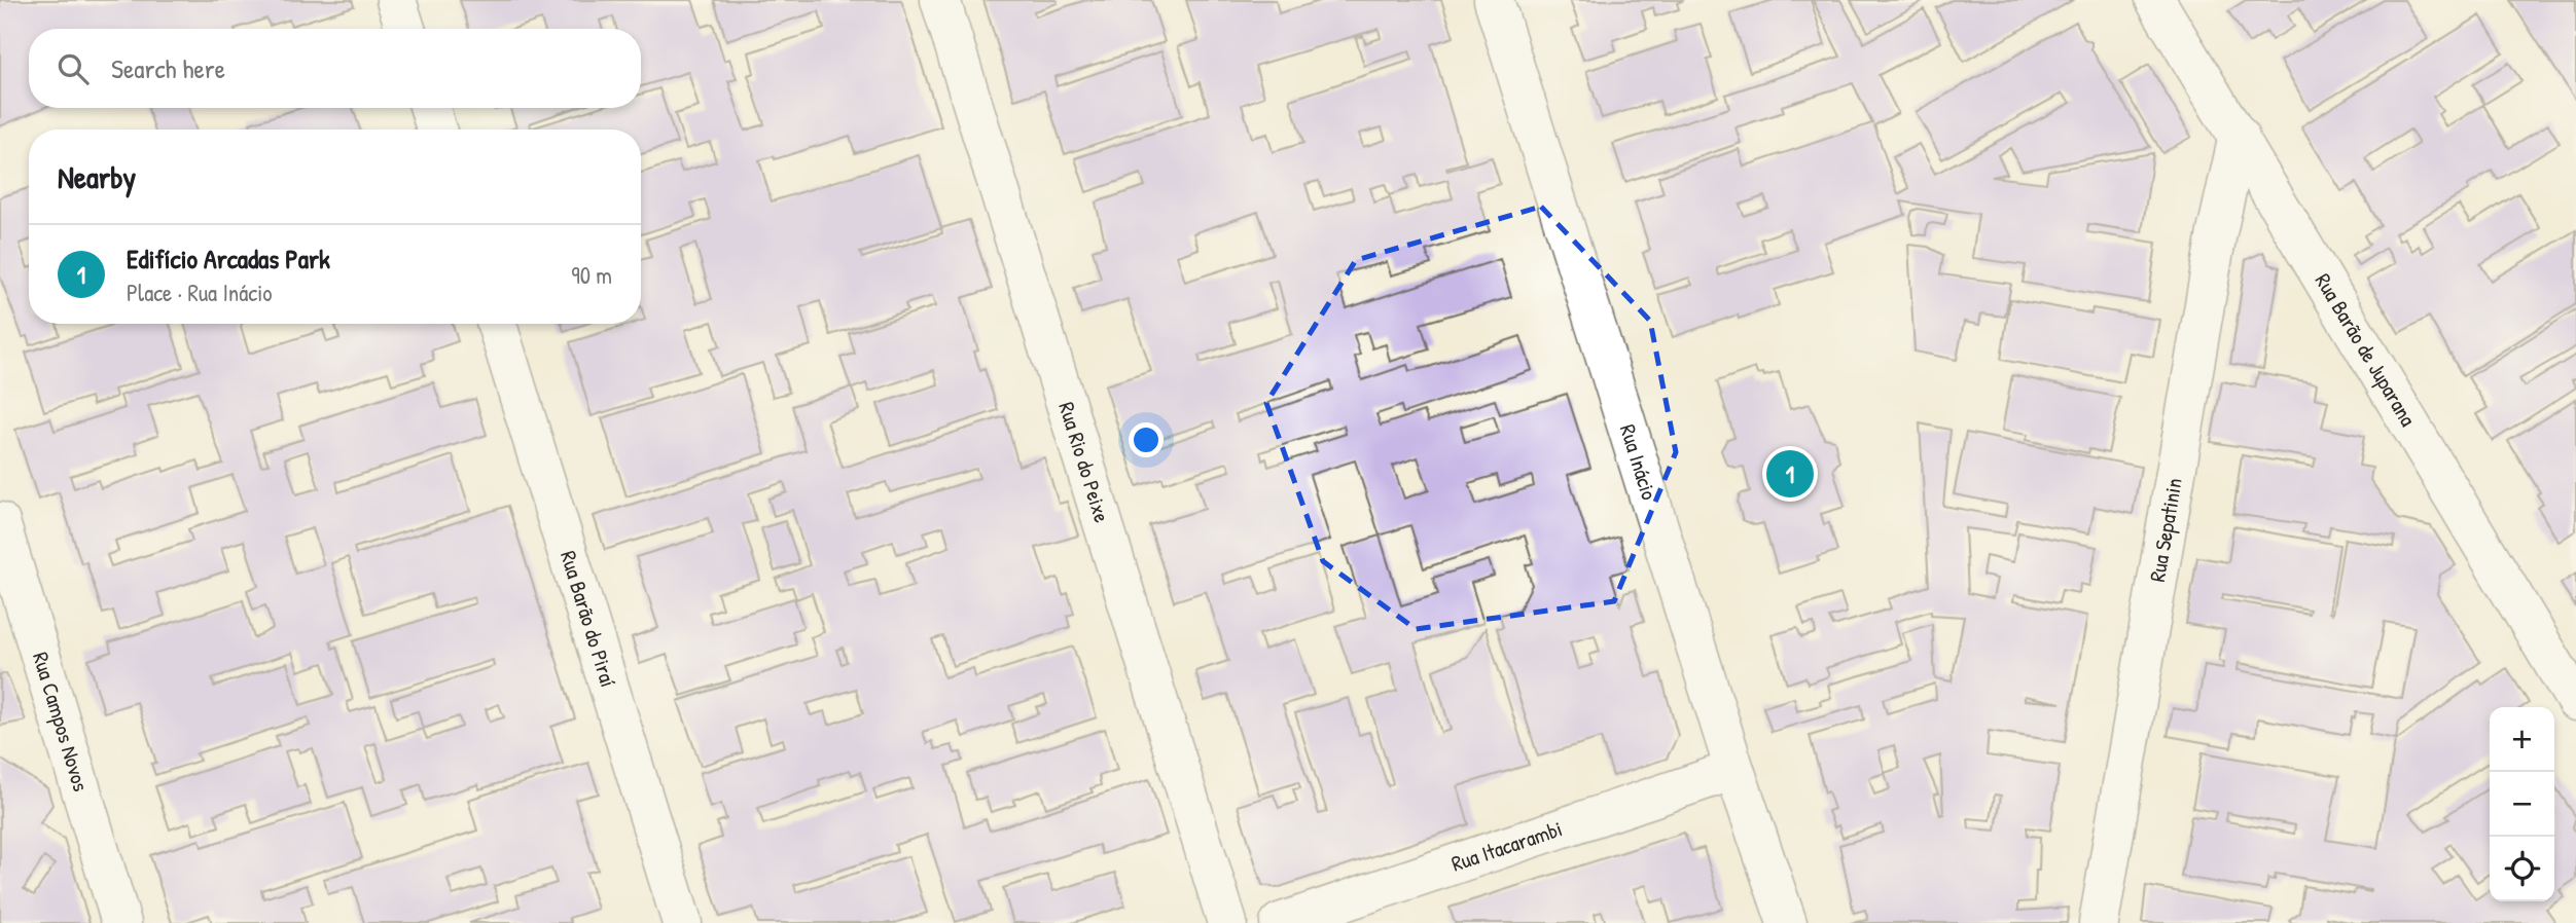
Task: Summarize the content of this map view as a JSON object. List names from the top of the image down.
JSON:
{
  "streets": {
    "street": [
      "Rua Barão de Juparana",
      "Rua Rio do Peixe",
      "Rua Inácio",
      "Rua Sepatinin",
      "Rua Barão do Piraí",
      "Rua Campos Novos",
      "Rua Itacarambi"
    ]
  },
  "crossings": [
    ["Rua Barão de Juparana", "Rua Sepatinin"],
    ["Rua Inácio", "Rua Itacarambi"]
  ],
  "page": {
    "search": "Search here",
    "heading": "Nearby",
    "list": [
      {
        "mark": "1",
        "name": "Edifício Arcadas Park",
        "note": "Place · Rua Inácio",
        "value": "90 m"
      }
    ],
    "pins": "1",
    "map_buttons": ["+", "−"]
  }
}
